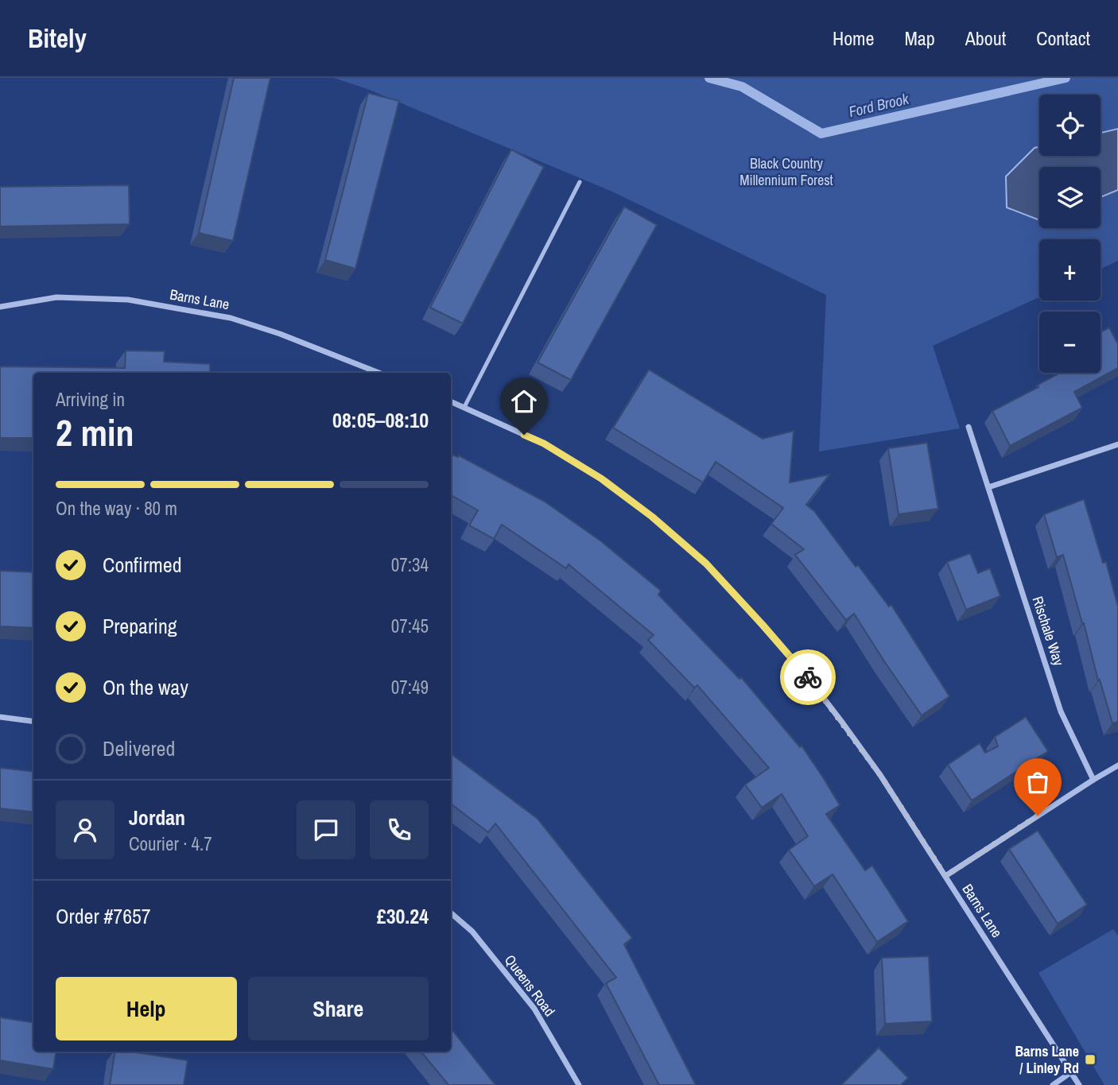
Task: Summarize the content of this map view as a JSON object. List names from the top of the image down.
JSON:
{
  "streets": {
    "street": ["Barns Lane", "Rischale Way", "Queens Road"]
  },
  "water": ["Ford Brook"],
  "parks": ["Black Country Millennium Forest"],
  "places": {
    "transit": ["Barns Lane / Linley Rd"]
  },
  "page": {
    "header": "Bitely",
    "nav": [
      "Home",
      "Map",
      "About",
      "Contact"
    ],
    "map_buttons": ["+", "−"],
    "heading": ["2 min", "Arriving in", "08:05–08:10"],
    "panel": [
      "Jordan",
      "Courier · 4.7",
      "Order #7657",
      "£30.24"
    ],
    "bar": "On the way · 80 m",
    "list": [
      ["Confirmed", "07:34"],
      ["Preparing", "07:45"],
      ["On the way", "07:49"],
      "Delivered"
    ],
    "buttons": ["Help", "Share"]
  }
}
